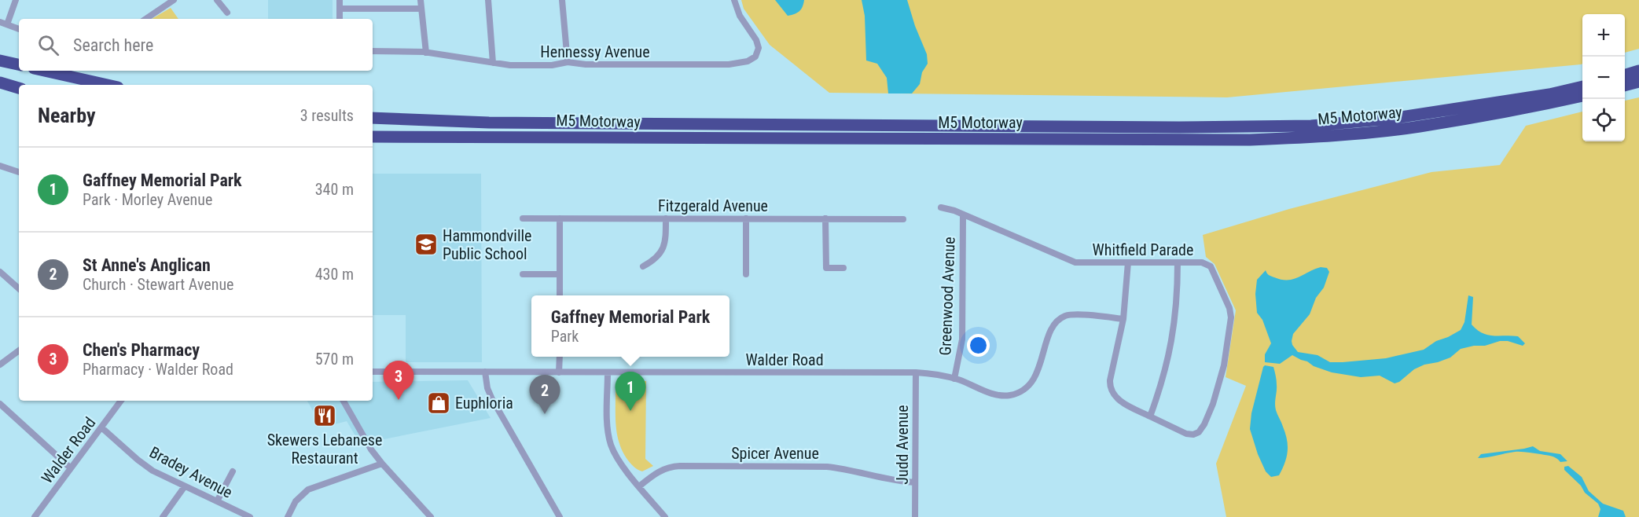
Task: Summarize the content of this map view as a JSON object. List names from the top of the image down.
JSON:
{
  "streets": {
    "highway": ["M5 Motorway"],
    "street": [
      "Hennessy Avenue",
      "Fitzgerald Avenue",
      "Whitfield Parade",
      "Greenwood Avenue",
      "Walder Road",
      "Judd Avenue",
      "Spicer Avenue",
      "Bradey Avenue"
    ]
  },
  "crossings": [
    ["Whitfield Parade", "Greenwood Avenue"],
    ["Greenwood Avenue", "Walder Road"],
    ["Walder Road", "Judd Avenue"],
    ["Walder Road", "Bradey Avenue"],
    ["Judd Avenue", "Spicer Avenue"]
  ],
  "places": {
    "school or university": ["Hammondville Public School"],
    "shop": ["Euphloria"],
    "restaurant": ["Skewers Lebanese Restaurant"]
  },
  "page": {
    "map_buttons": ["+", "−"],
    "search": "Search here",
    "heading": ["Nearby", "3 results"],
    "list": [
      {
        "mark": "1",
        "name": "Gaffney Memorial Park",
        "note": "Park · Morley Avenue",
        "value": "340 m"
      },
      {
        "mark": "2",
        "name": "St Anne's Anglican",
        "note": "Church · Stewart Avenue",
        "value": "430 m"
      },
      {
        "mark": "3",
        "name": "Chen's Pharmacy",
        "note": "Pharmacy · Walder Road",
        "value": "570 m"
      }
    ],
    "popup": ["Gaffney Memorial Park", "Park"],
    "pins": ["3", "1", "2"]
  }
}
